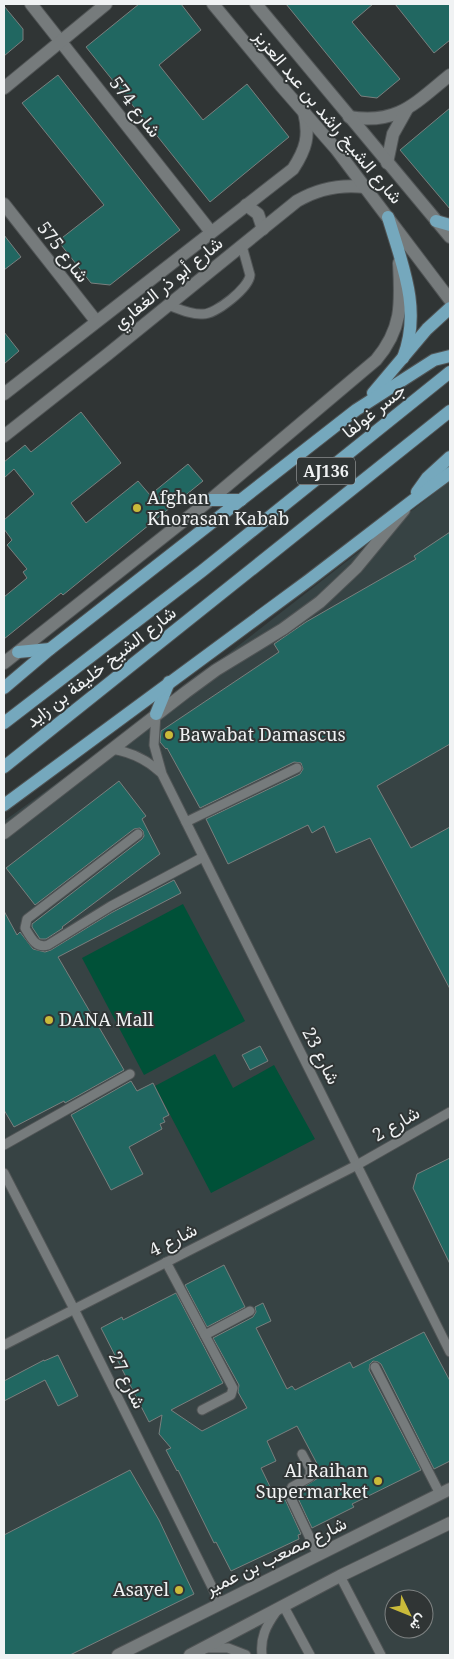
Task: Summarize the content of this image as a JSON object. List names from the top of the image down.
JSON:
{
  "streets": {
    "main road": ["جسر غولفا", "AJ136", "شارع الشيخ خليفة بن زايد"],
    "street": [
      "شارع 574",
      "شارع الشيخ راشد بن عبد العزيز",
      "شارع 575",
      "شارع أبو ذر الغفاري",
      "شارع مصعب بن عمير"
    ],
    "lane": [
      "شارع 23",
      "شارع 2",
      "شارع 4",
      "شارع 27"
    ]
  },
  "crossings": [
    ["شارع 574", "شارع أبو ذر الغفاري"],
    ["شارع الشيخ راشد بن عبد العزيز", "شارع أبو ذر الغفاري"],
    ["شارع 575", "شارع أبو ذر الغفاري"],
    ["جسر غولفا", "شارع الشيخ خليفة بن زايد"],
    ["شارع 23", "شارع 2"],
    ["شارع 23", "شارع 4"],
    ["شارع 2", "شارع 4"],
    ["شارع 4", "شارع 27"],
    ["شارع 27", "شارع مصعب بن عمير"]
  ],
  "places": [
    "Afghan Khorasan Kabab",
    "Bawabat Damascus",
    "DANA Mall",
    "Al Raihan Supermarket",
    "Asayel"
  ],
  "north": "bottom right"
}
